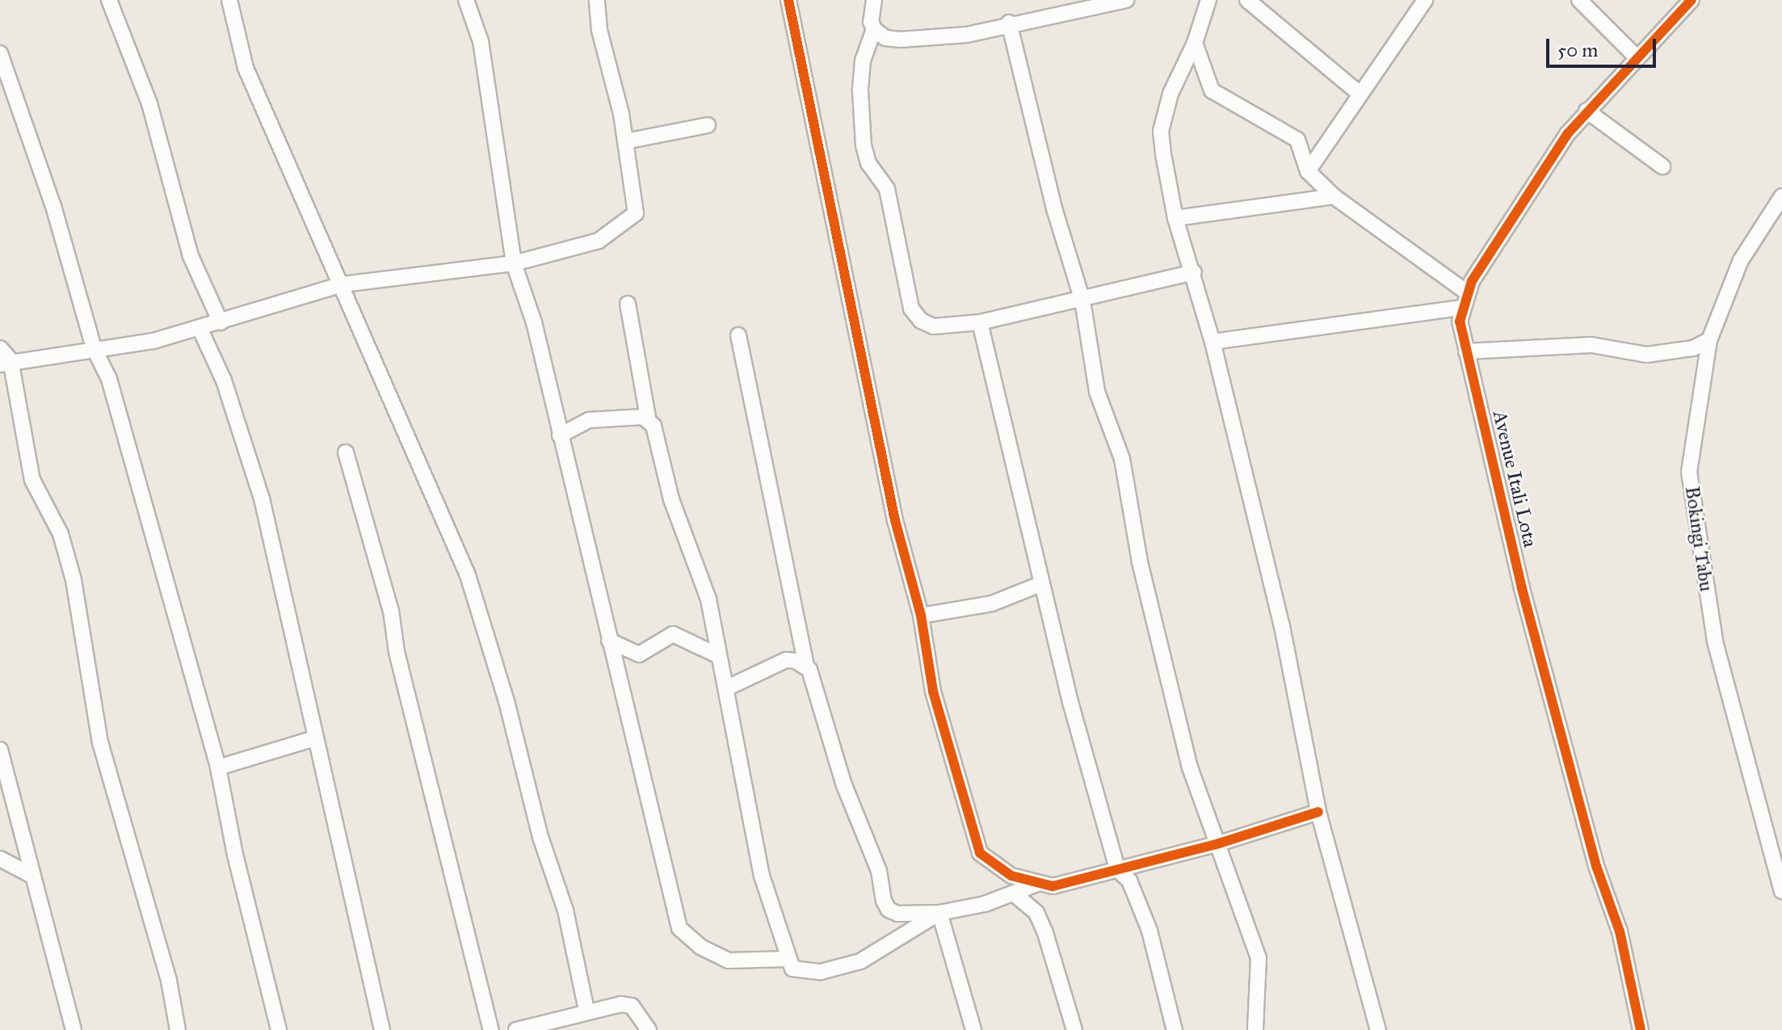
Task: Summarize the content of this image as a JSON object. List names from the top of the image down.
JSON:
{
  "streets": {
    "street": ["Avenue Itali Lota", "Bokingi Tabu"]
  },
  "scale_bar": "50 m"
}
